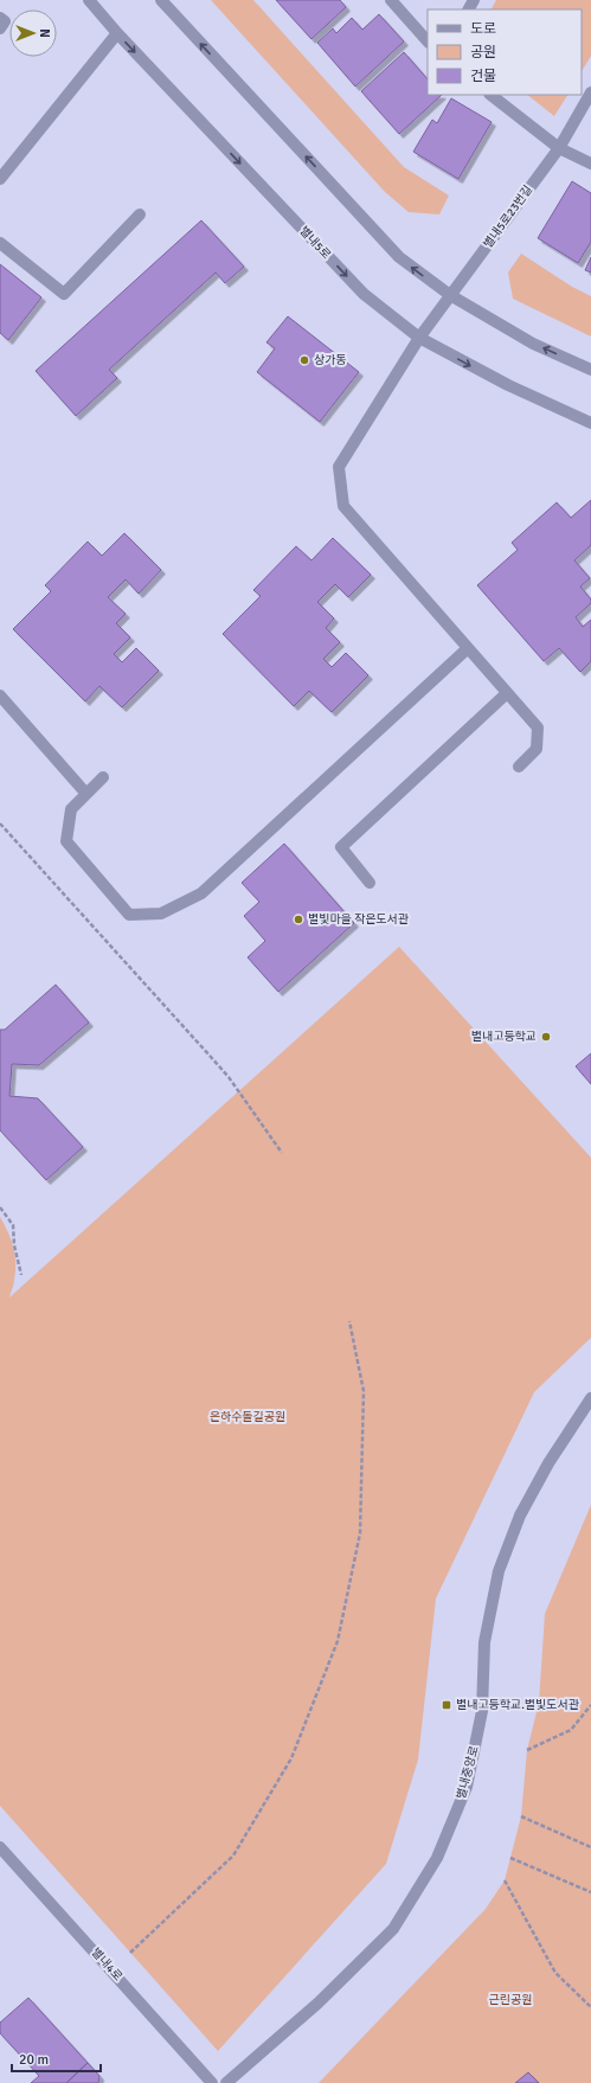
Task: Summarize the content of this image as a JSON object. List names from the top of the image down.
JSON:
{
  "streets": {
    "street": [
      "별내5로23번길",
      "별내5로",
      "별내중앙로",
      "별내4로"
    ]
  },
  "crossings": [
    ["별내5로23번길", "별내5로"]
  ],
  "parks": ["은하수돌길공원", "근린공원"],
  "places": {
    "other": ["상가동", "별빛마을 작은도서관", "별내고등학교"],
    "transit": ["별내고등학교.별빛도서관"]
  },
  "legend": ["도로", "공원", "건물"],
  "scale_bar": "20 m",
  "north": "right"
}
